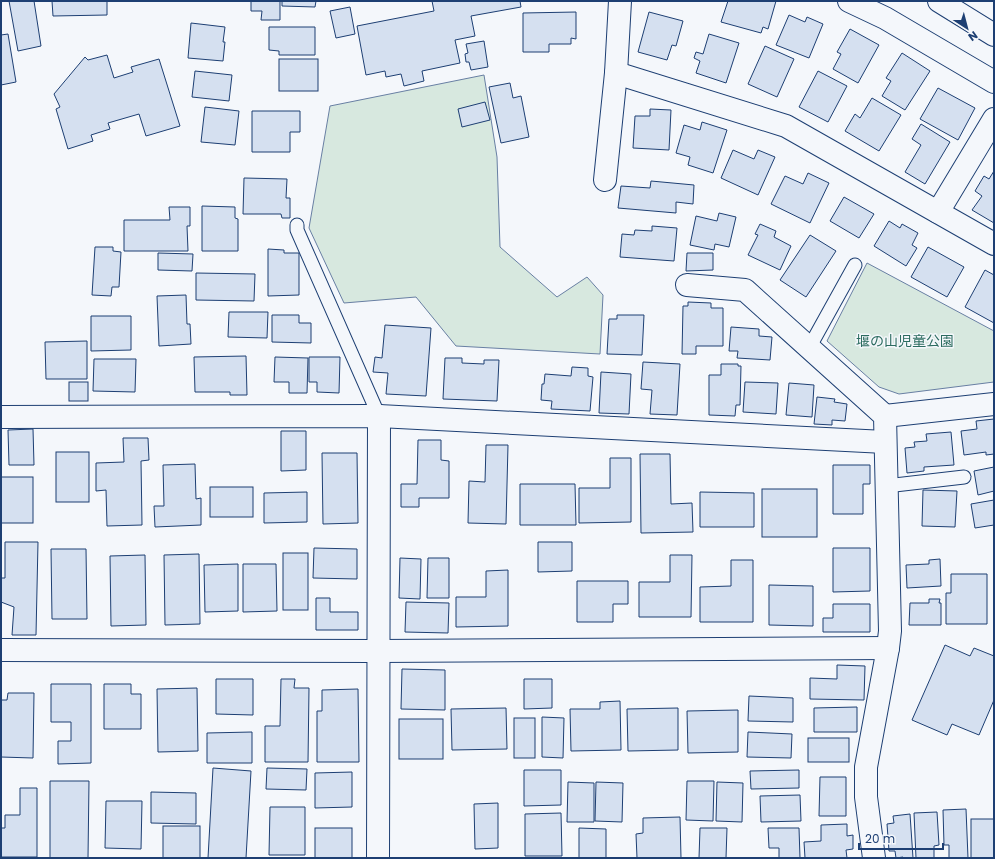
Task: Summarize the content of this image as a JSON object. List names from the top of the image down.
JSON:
{
  "parks": ["堰の山児童公園"],
  "scale_bar": "20 m",
  "north": "bottom right"
}
